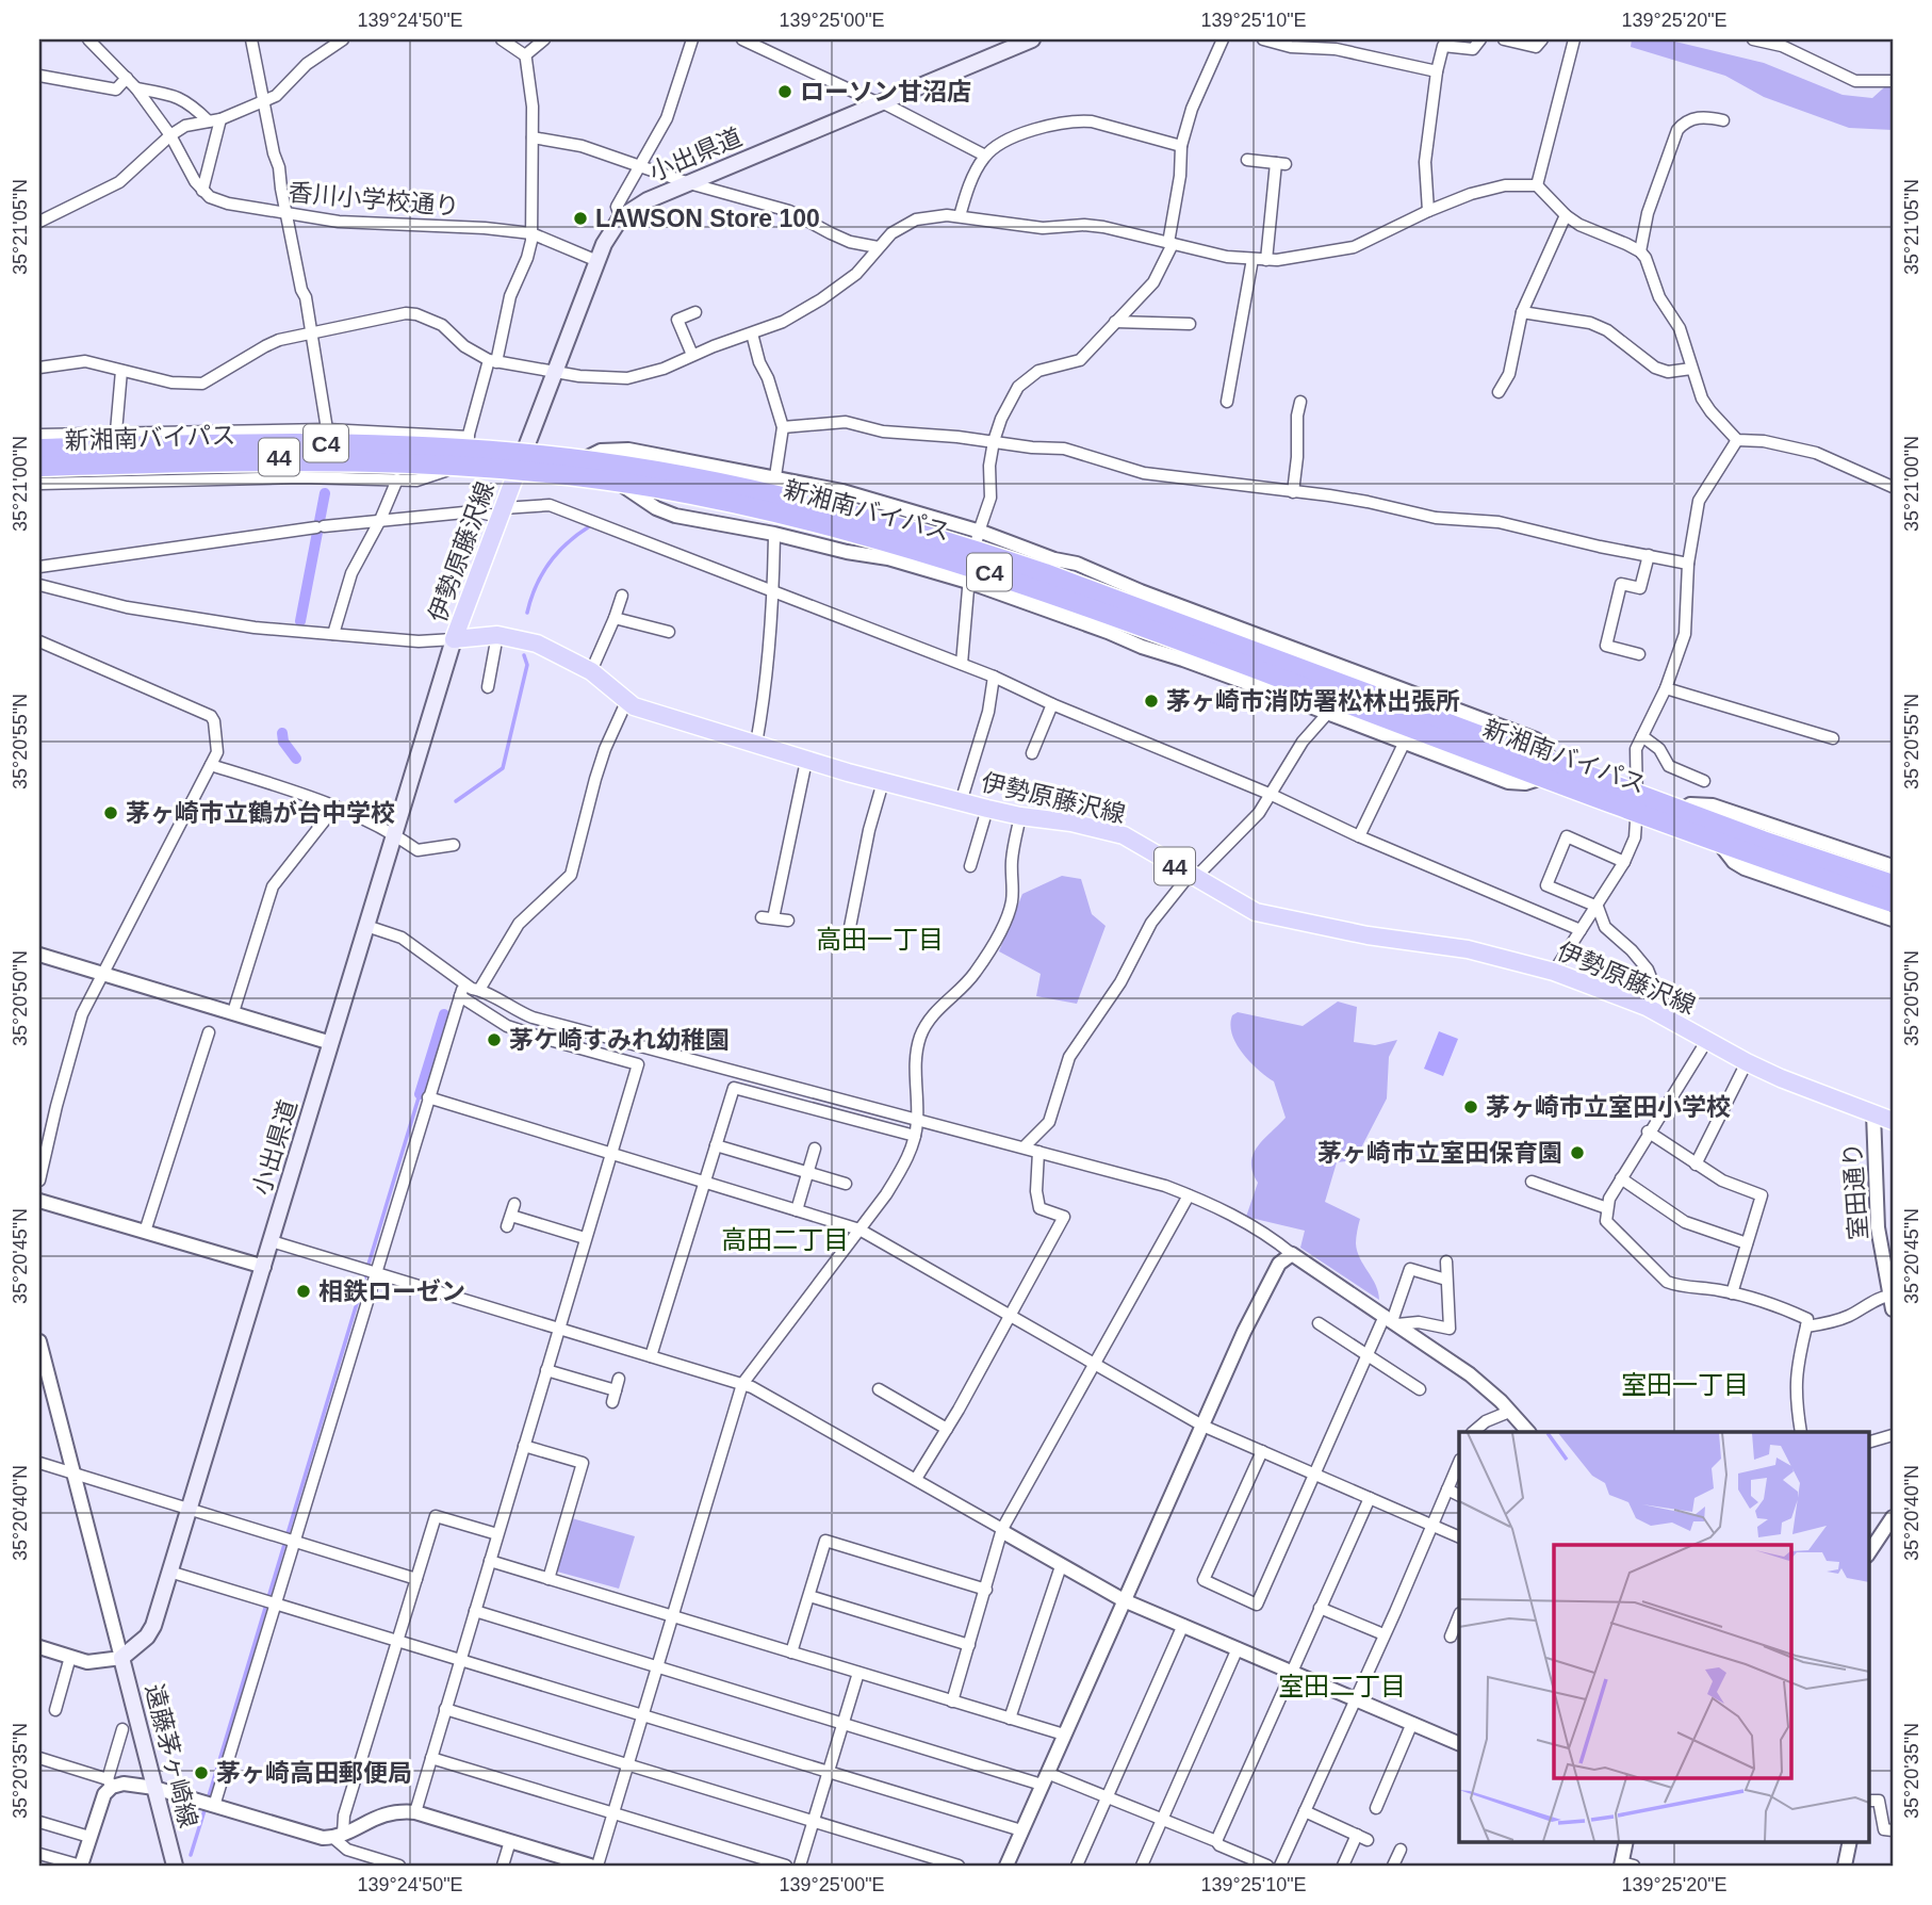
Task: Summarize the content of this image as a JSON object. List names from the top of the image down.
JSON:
{
  "streets": {
    "highway": ["新湘南バイパス", "C4"],
    "main road": [
      "小出県道",
      "44",
      "伊勢原藤沢線",
      "遠藤茅ヶ崎線"
    ],
    "street": ["香川小学校通り", "室田通り"]
  },
  "crossings": [
    ["小出県道", "香川小学校通り"],
    ["小出県道", "伊勢原藤沢線"],
    ["小出県道", "遠藤茅ヶ崎線"],
    ["新湘南バイパス", "伊勢原藤沢線"],
    ["伊勢原藤沢線", "室田通り"]
  ],
  "districts": [
    "高田一丁目",
    "高田二丁目",
    "室田一丁目",
    "室田二丁目"
  ],
  "places": [
    "ローソン甘沼店",
    "LAWSON Store 100",
    "茅ヶ崎市消防署松林出張所",
    "茅ヶ崎市立鶴が台中学校",
    "茅ケ崎すみれ幼稚園",
    "茅ヶ崎市立室田小学校",
    "茅ヶ崎市立室田保育園",
    "相鉄ローゼン",
    "茅ヶ崎高田郵便局"
  ],
  "coordinates": [
    "139°24'50\"E",
    "139°25'00\"E",
    "139°25'10\"E",
    "139°25'20\"E",
    "35°21'05\"N",
    "35°21'00\"N",
    "35°20'55\"N",
    "35°20'50\"N",
    "35°20'45\"N",
    "35°20'40\"N",
    "35°20'35\"N"
  ]
}
